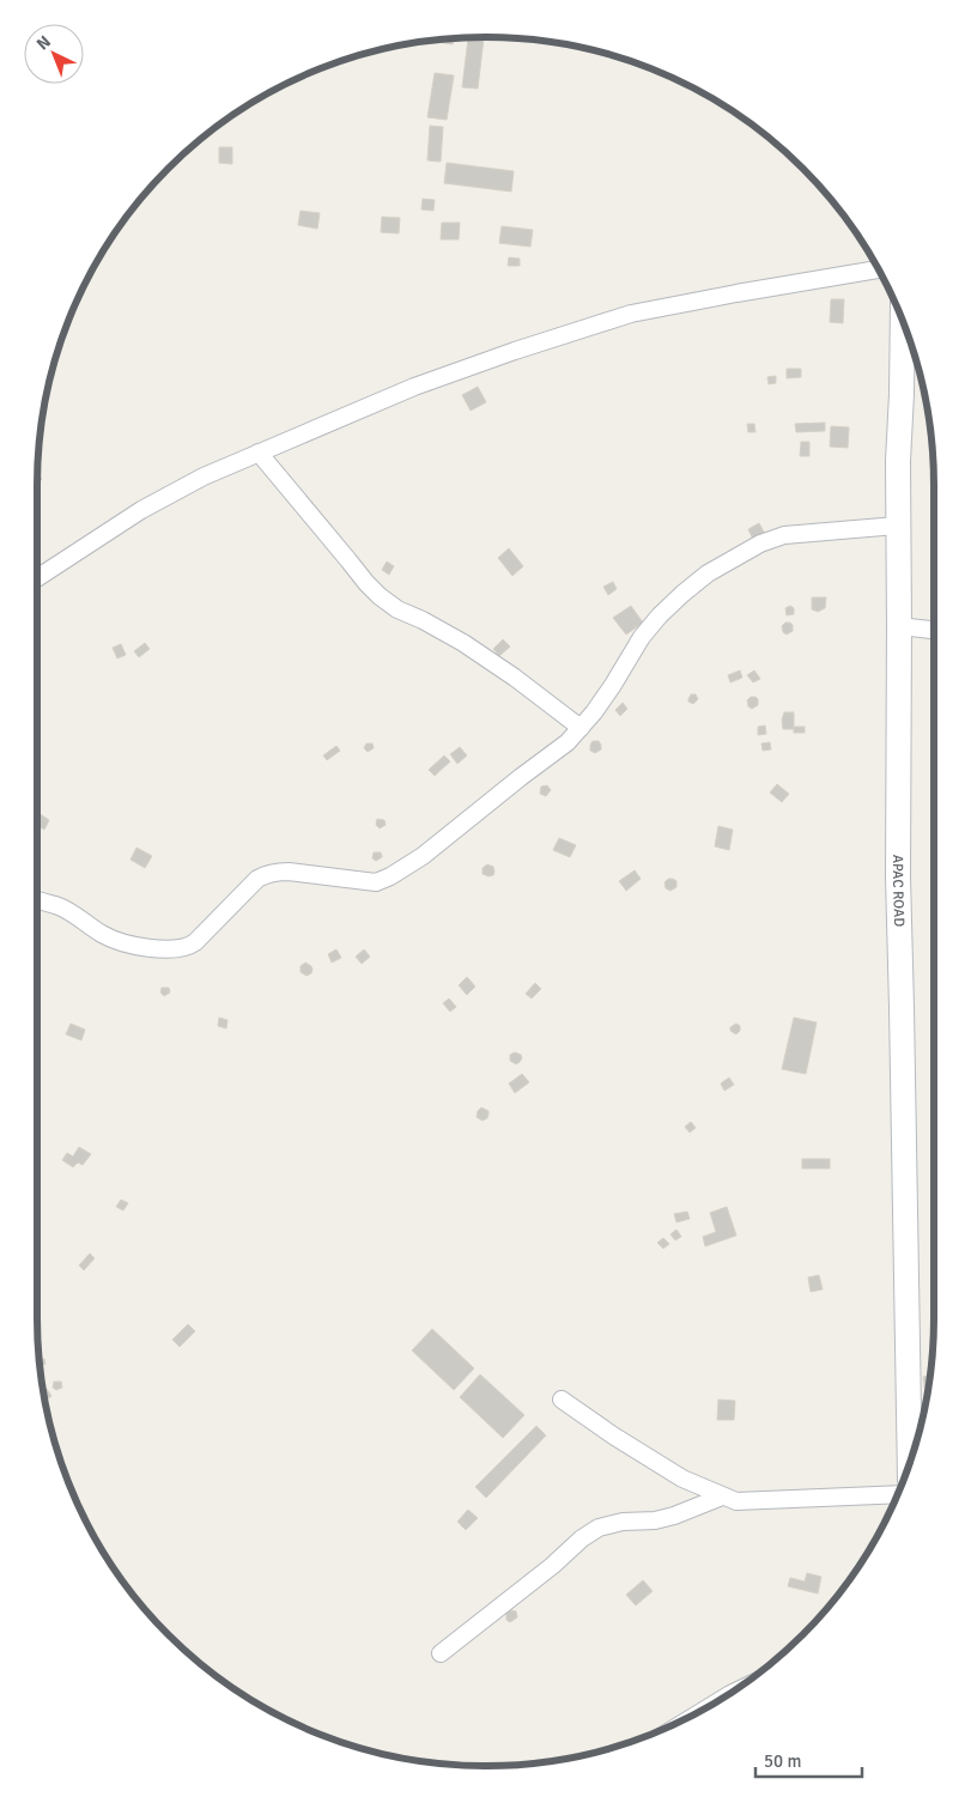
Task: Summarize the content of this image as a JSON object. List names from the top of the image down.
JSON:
{
  "streets": {
    "main road": ["APAC ROAD"]
  },
  "scale_bar": "50 m",
  "north": "top left"
}
